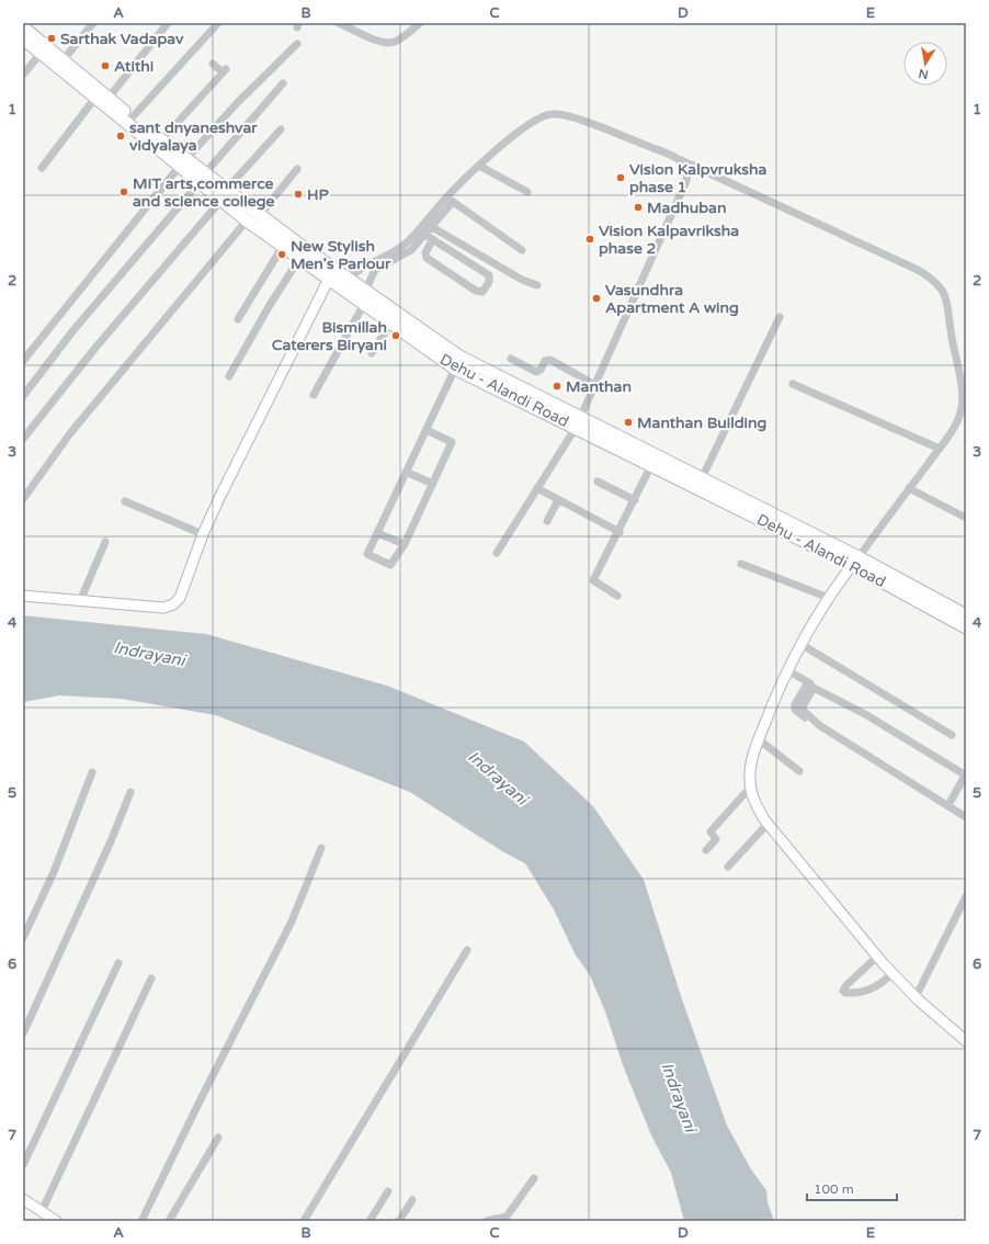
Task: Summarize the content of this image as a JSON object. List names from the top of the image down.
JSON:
{
  "streets": {
    "main road": ["Dehu - Alandi Road"]
  },
  "water": ["Indrayani"],
  "places": [
    "Sarthak Vadapav",
    "Atithi",
    "sant dnyaneshvar vidyalaya",
    "Vision Kalpvruksha phase 1",
    "MIT arts,commerce and science college",
    "HP",
    "Madhuban",
    "Vision Kalpavriksha phase 2",
    "New Stylish Men's Parlour",
    "Vasundhra Apartment A wing",
    "Bismillah Caterers Biryani",
    "Manthan",
    "Manthan Building"
  ],
  "scale_bar": "100 m",
  "north": "bottom",
  "grid": {
    "columns": [
      "A",
      "B",
      "C",
      "D",
      "E"
    ],
    "rows": [
      "1",
      "2",
      "3",
      "4",
      "5",
      "6",
      "7"
    ]
  }
}
